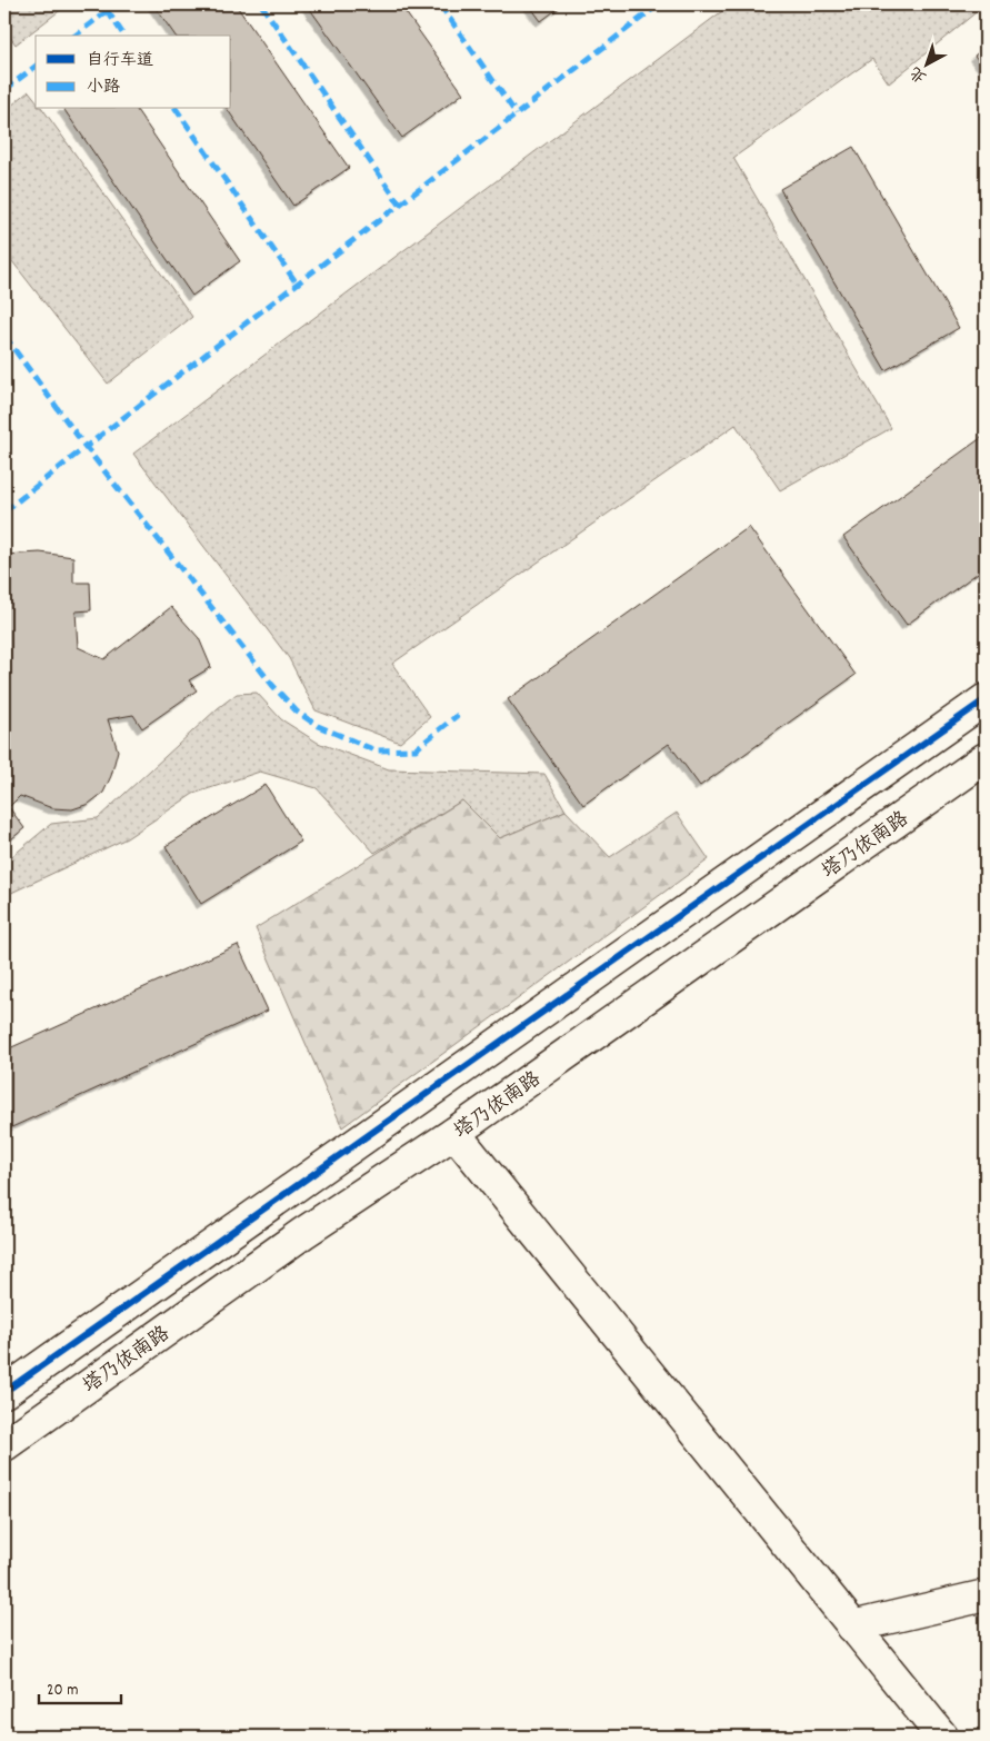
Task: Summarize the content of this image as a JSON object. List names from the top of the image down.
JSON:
{
  "streets": {
    "street": ["塔乃依南路"]
  },
  "legend": ["自行车道", "小路"],
  "scale_bar": "20 m",
  "north": "bottom left"
}
